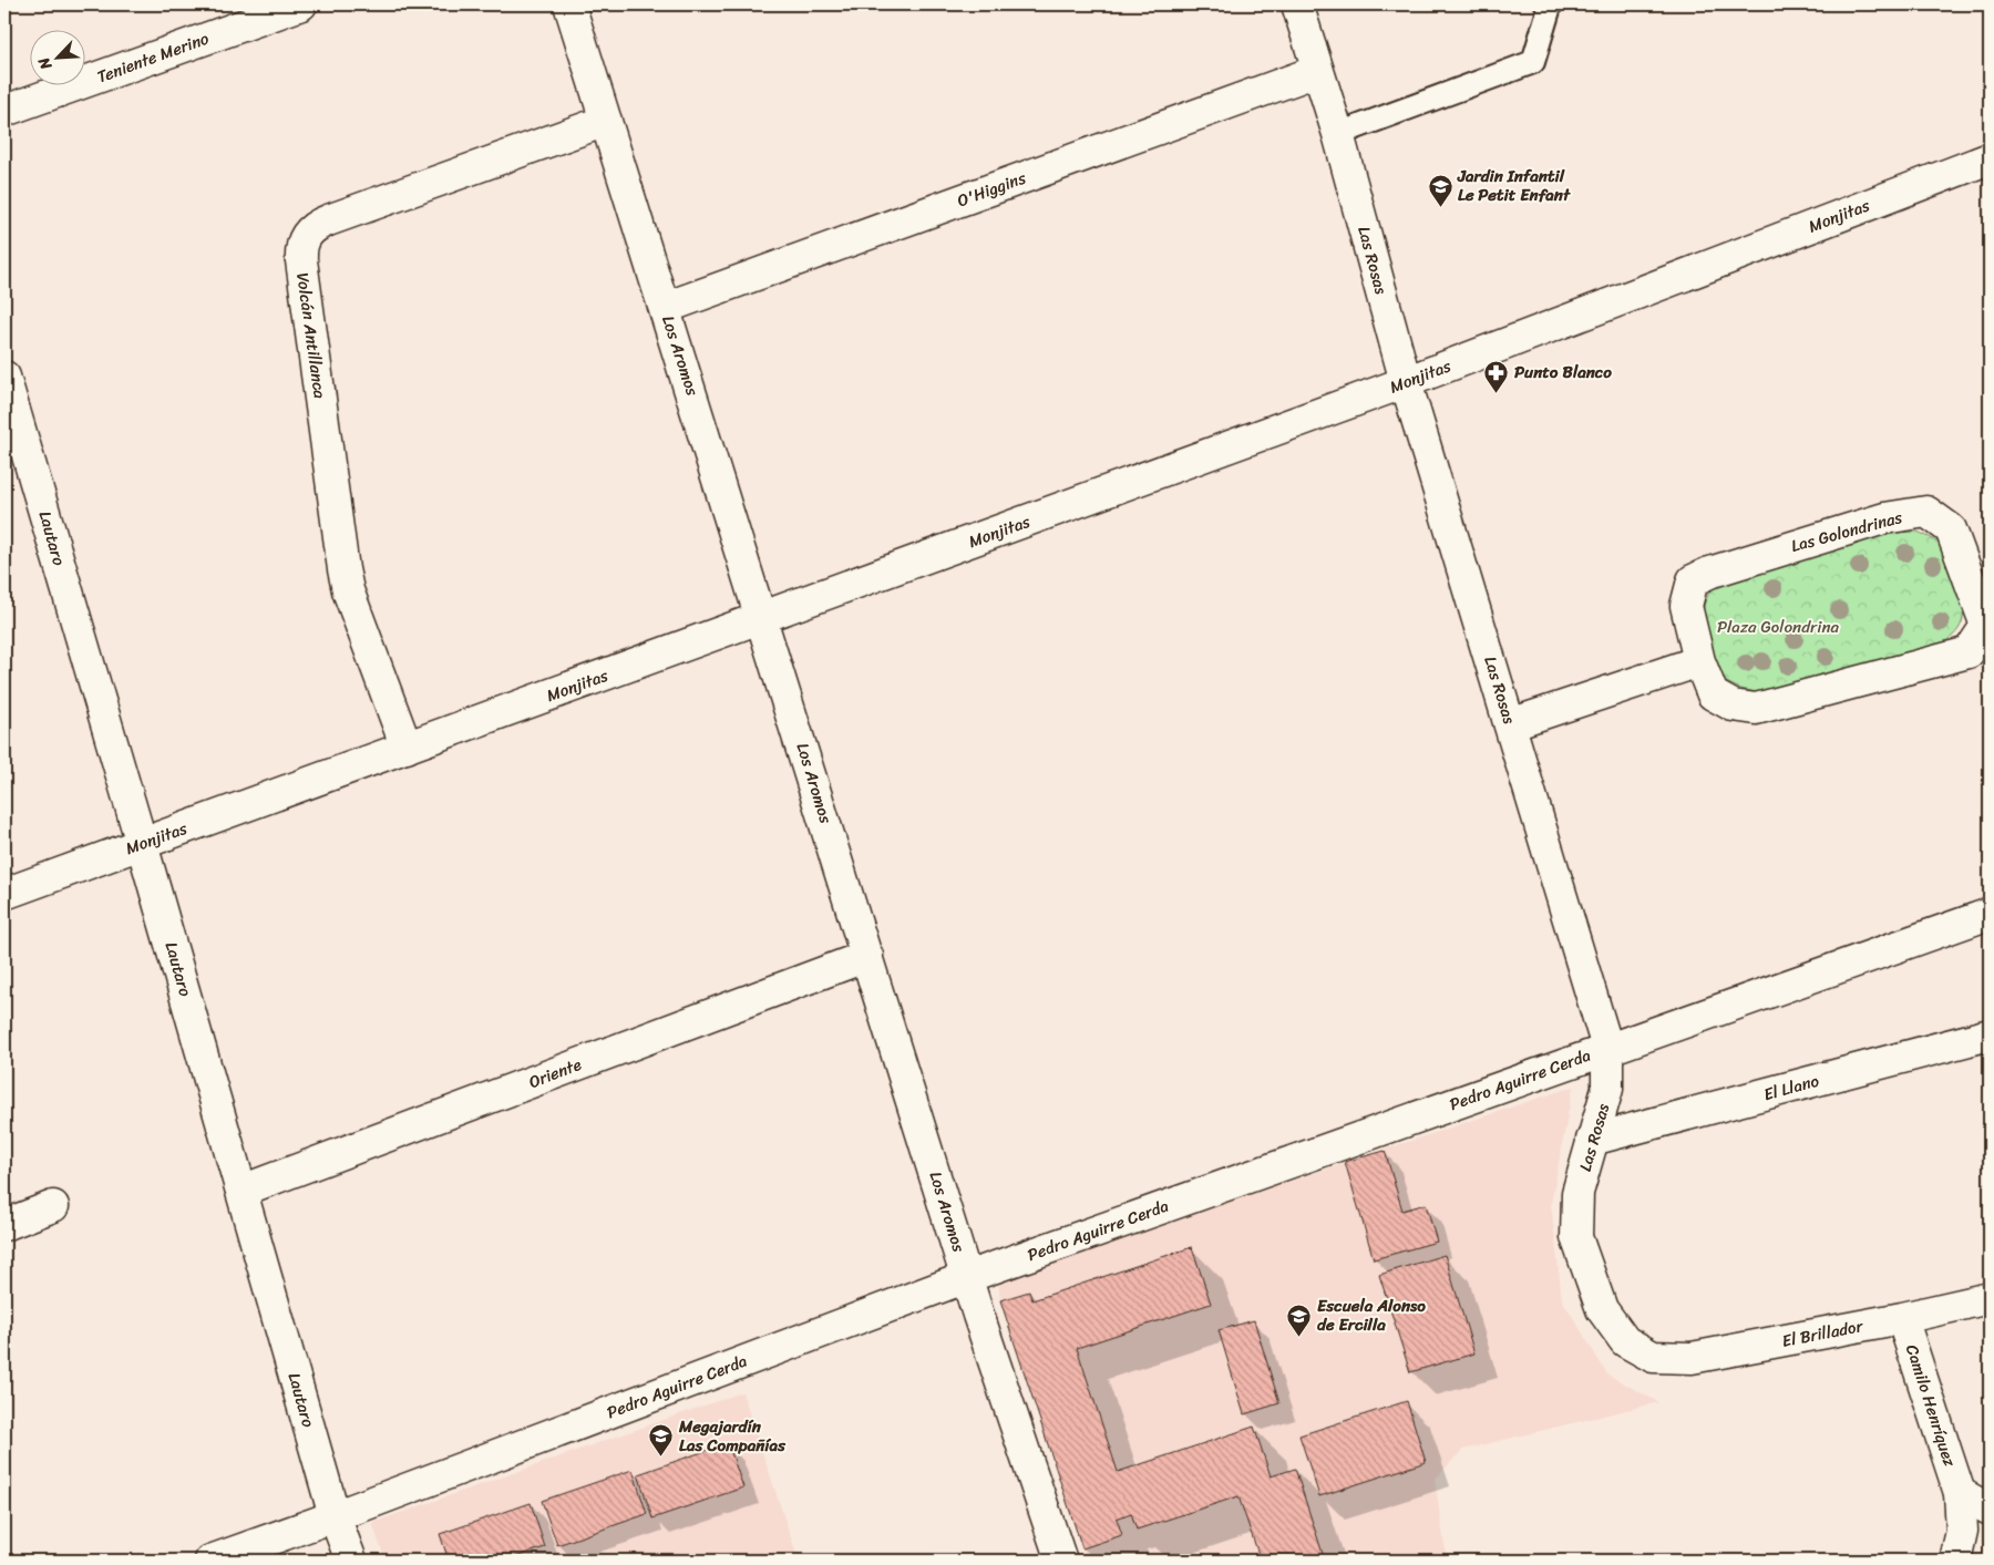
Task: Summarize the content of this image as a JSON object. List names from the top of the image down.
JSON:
{
  "streets": {
    "street": [
      "Teniente Merino",
      "O'Higgins",
      "Monjitas",
      "Las Rosas",
      "Volcán Antillanca",
      "Los Aromos",
      "Las Golondrinas",
      "Lautaro",
      "Oriente",
      "Pedro Aguirre Cerda",
      "El Llano",
      "El Brillador",
      "Camilo Henríquez"
    ]
  },
  "crossings": [
    ["O'Higgins", "Las Rosas"],
    ["O'Higgins", "Los Aromos"],
    ["Monjitas", "Las Rosas"],
    ["Monjitas", "Volcán Antillanca"],
    ["Monjitas", "Los Aromos"],
    ["Monjitas", "Lautaro"],
    ["Las Rosas", "Pedro Aguirre Cerda"],
    ["Las Rosas", "El Llano"],
    ["Las Rosas", "El Brillador"],
    ["Volcán Antillanca", "Los Aromos"],
    ["Los Aromos", "Oriente"],
    ["Los Aromos", "Pedro Aguirre Cerda"],
    ["Lautaro", "Oriente"],
    ["Lautaro", "Pedro Aguirre Cerda"],
    ["El Brillador", "Camilo Henríquez"]
  ],
  "parks": ["Plaza Golondrina"],
  "places": {
    "school or university": ["Jardin Infantil Le Petit Enfant", "Escuela Alonso de Ercilla", "Megajardín Las Compañías"],
    "pharmacy": ["Punto Blanco"]
  },
  "north": "bottom left"
}
